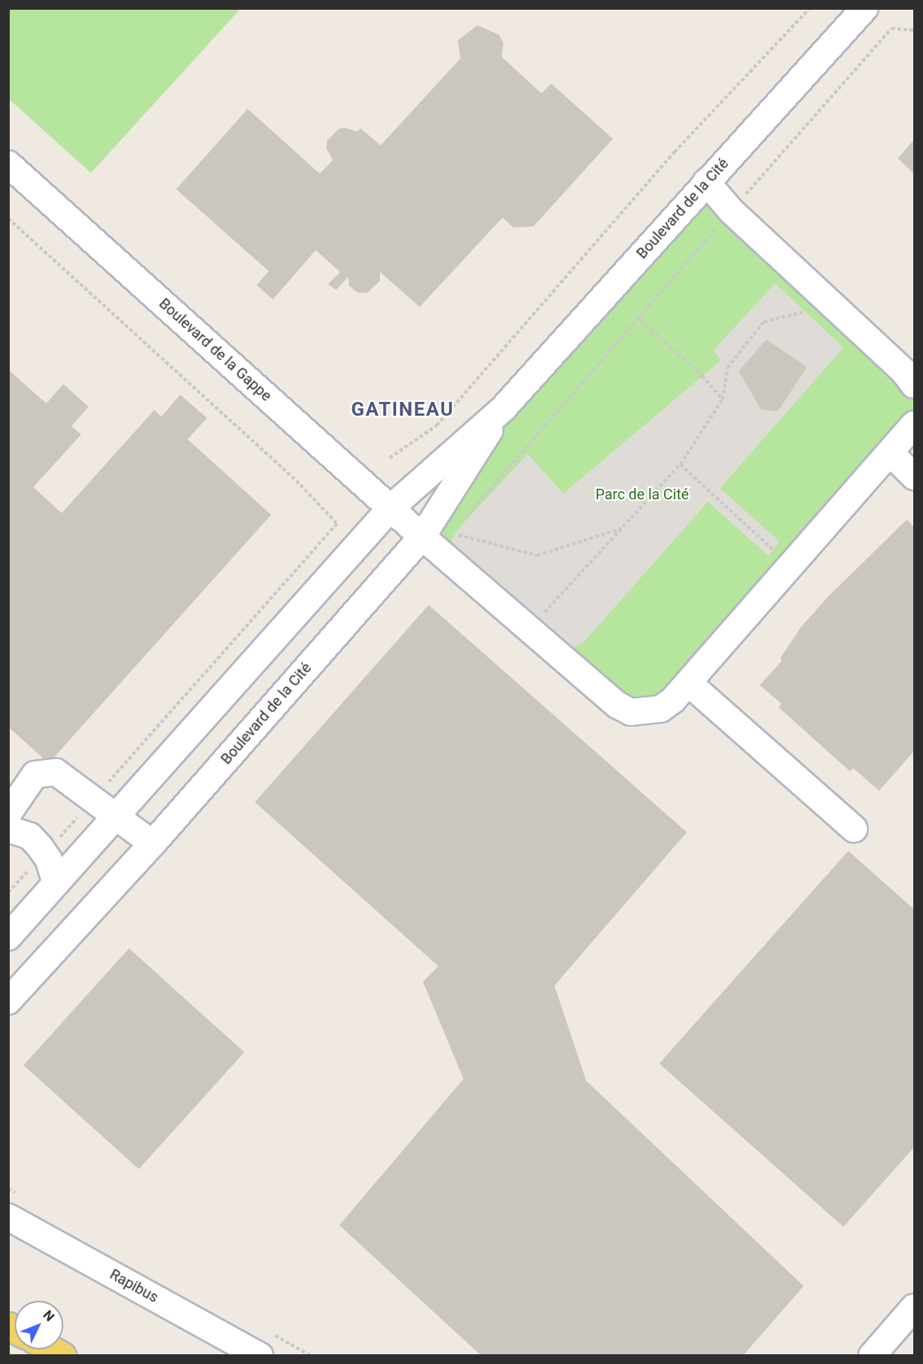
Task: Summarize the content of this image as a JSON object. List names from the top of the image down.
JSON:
{
  "streets": {
    "street": ["Boulevard de la Cité", "Boulevard de la Gappe", "Rapibus"]
  },
  "crossings": [
    ["Boulevard de la Cité", "Boulevard de la Gappe"]
  ],
  "districts": ["GATINEAU"],
  "parks": ["Parc de la Cité"],
  "north": "top right"
}
